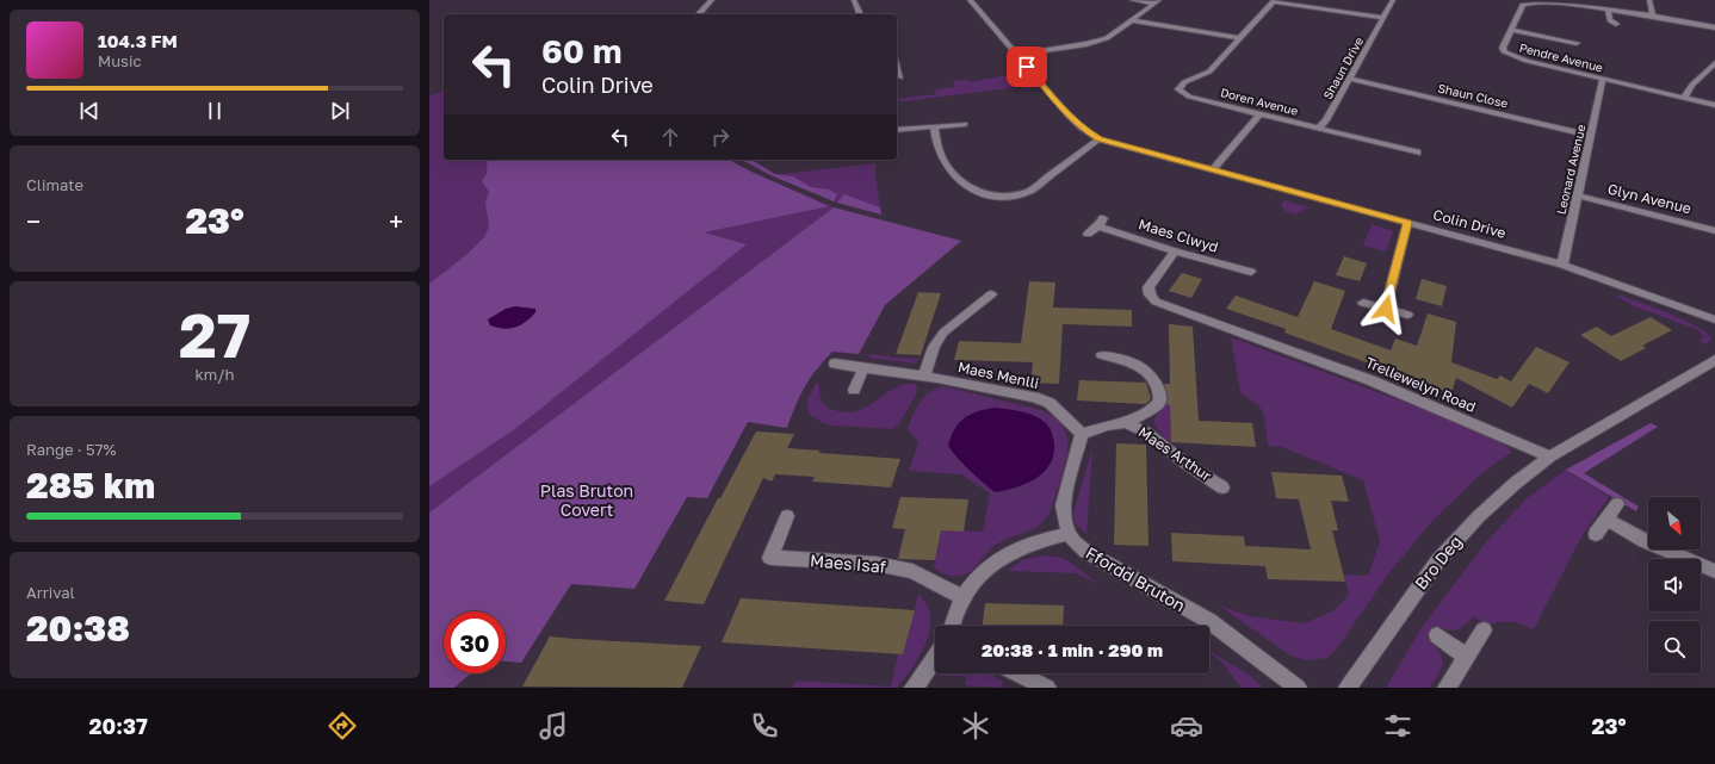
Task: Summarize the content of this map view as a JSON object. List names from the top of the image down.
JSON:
{
  "streets": {
    "street": [
      "Pendre Avenue",
      "Shaun Drive",
      "Shaun Close",
      "Doren Avenue",
      "Leonard Avenue",
      "Glyn Avenue",
      "Colin Drive",
      "Maes Clwyd",
      "Maes Menlli",
      "Trellewelyn Road",
      "Maes Arthur",
      "Bro Deg",
      "Maes Isaf",
      "Ffordd Bruton"
    ]
  },
  "crossings": [
    ["Pendre Avenue", "Leonard Avenue"],
    ["Shaun Drive", "Shaun Close"],
    ["Shaun Drive", "Doren Avenue"],
    ["Shaun Close", "Leonard Avenue"],
    ["Leonard Avenue", "Glyn Avenue"],
    ["Leonard Avenue", "Colin Drive"],
    ["Maes Clwyd", "Trellewelyn Road"],
    ["Trellewelyn Road", "Bro Deg"]
  ],
  "parks": ["Plas Bruton Covert"],
  "north": "bottom right",
  "page": {
    "turn": ["60 m", "Colin Drive"],
    "song": ["104.3 FM", "Music"],
    "tile": [
      "Climate",
      ["27", "km/h"],
      ["Range · 57%", "285 km"],
      ["Arrival", "20:38"]
    ],
    "heat": ["−", "23°", "+"],
    "limit": "30",
    "trip": "20:38 · 1 min · 290 m",
    "tabs": ["20:37", "23°"]
  }
}
